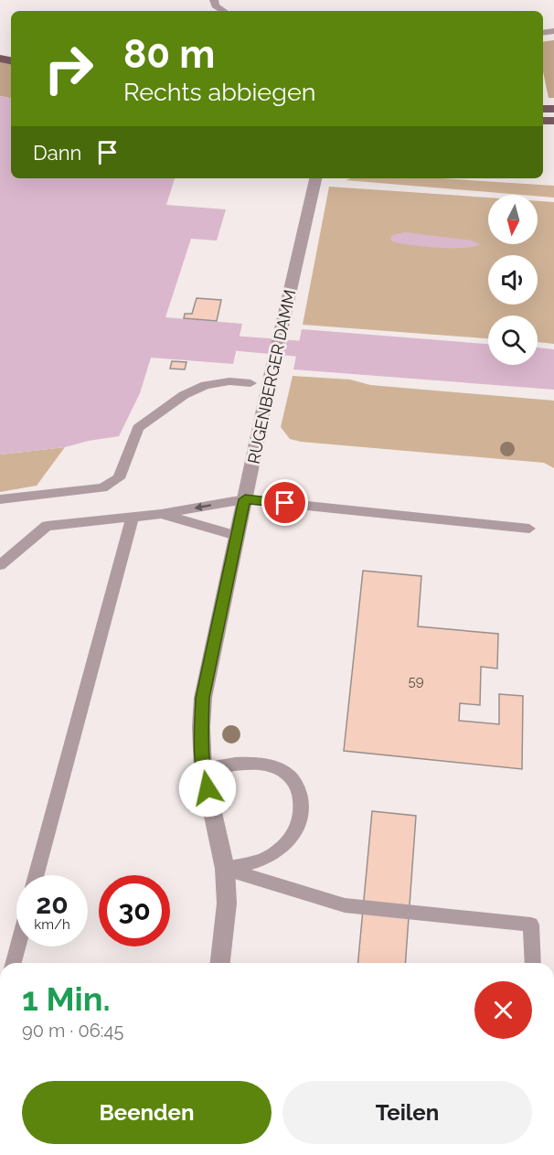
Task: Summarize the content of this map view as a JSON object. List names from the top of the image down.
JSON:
{
  "streets": {
    "street": ["RUGENBERGER DAMM"]
  },
  "house_numbers": ["59"],
  "north": "bottom",
  "page": {
    "turn": ["80 m", "Rechts abbiegen"],
    "then": "Dann",
    "speed": "20 km/h",
    "limit": "30",
    "heading": ["1 Min.", "90 m · 06:45"],
    "buttons": ["Beenden", "Teilen"]
  }
}
